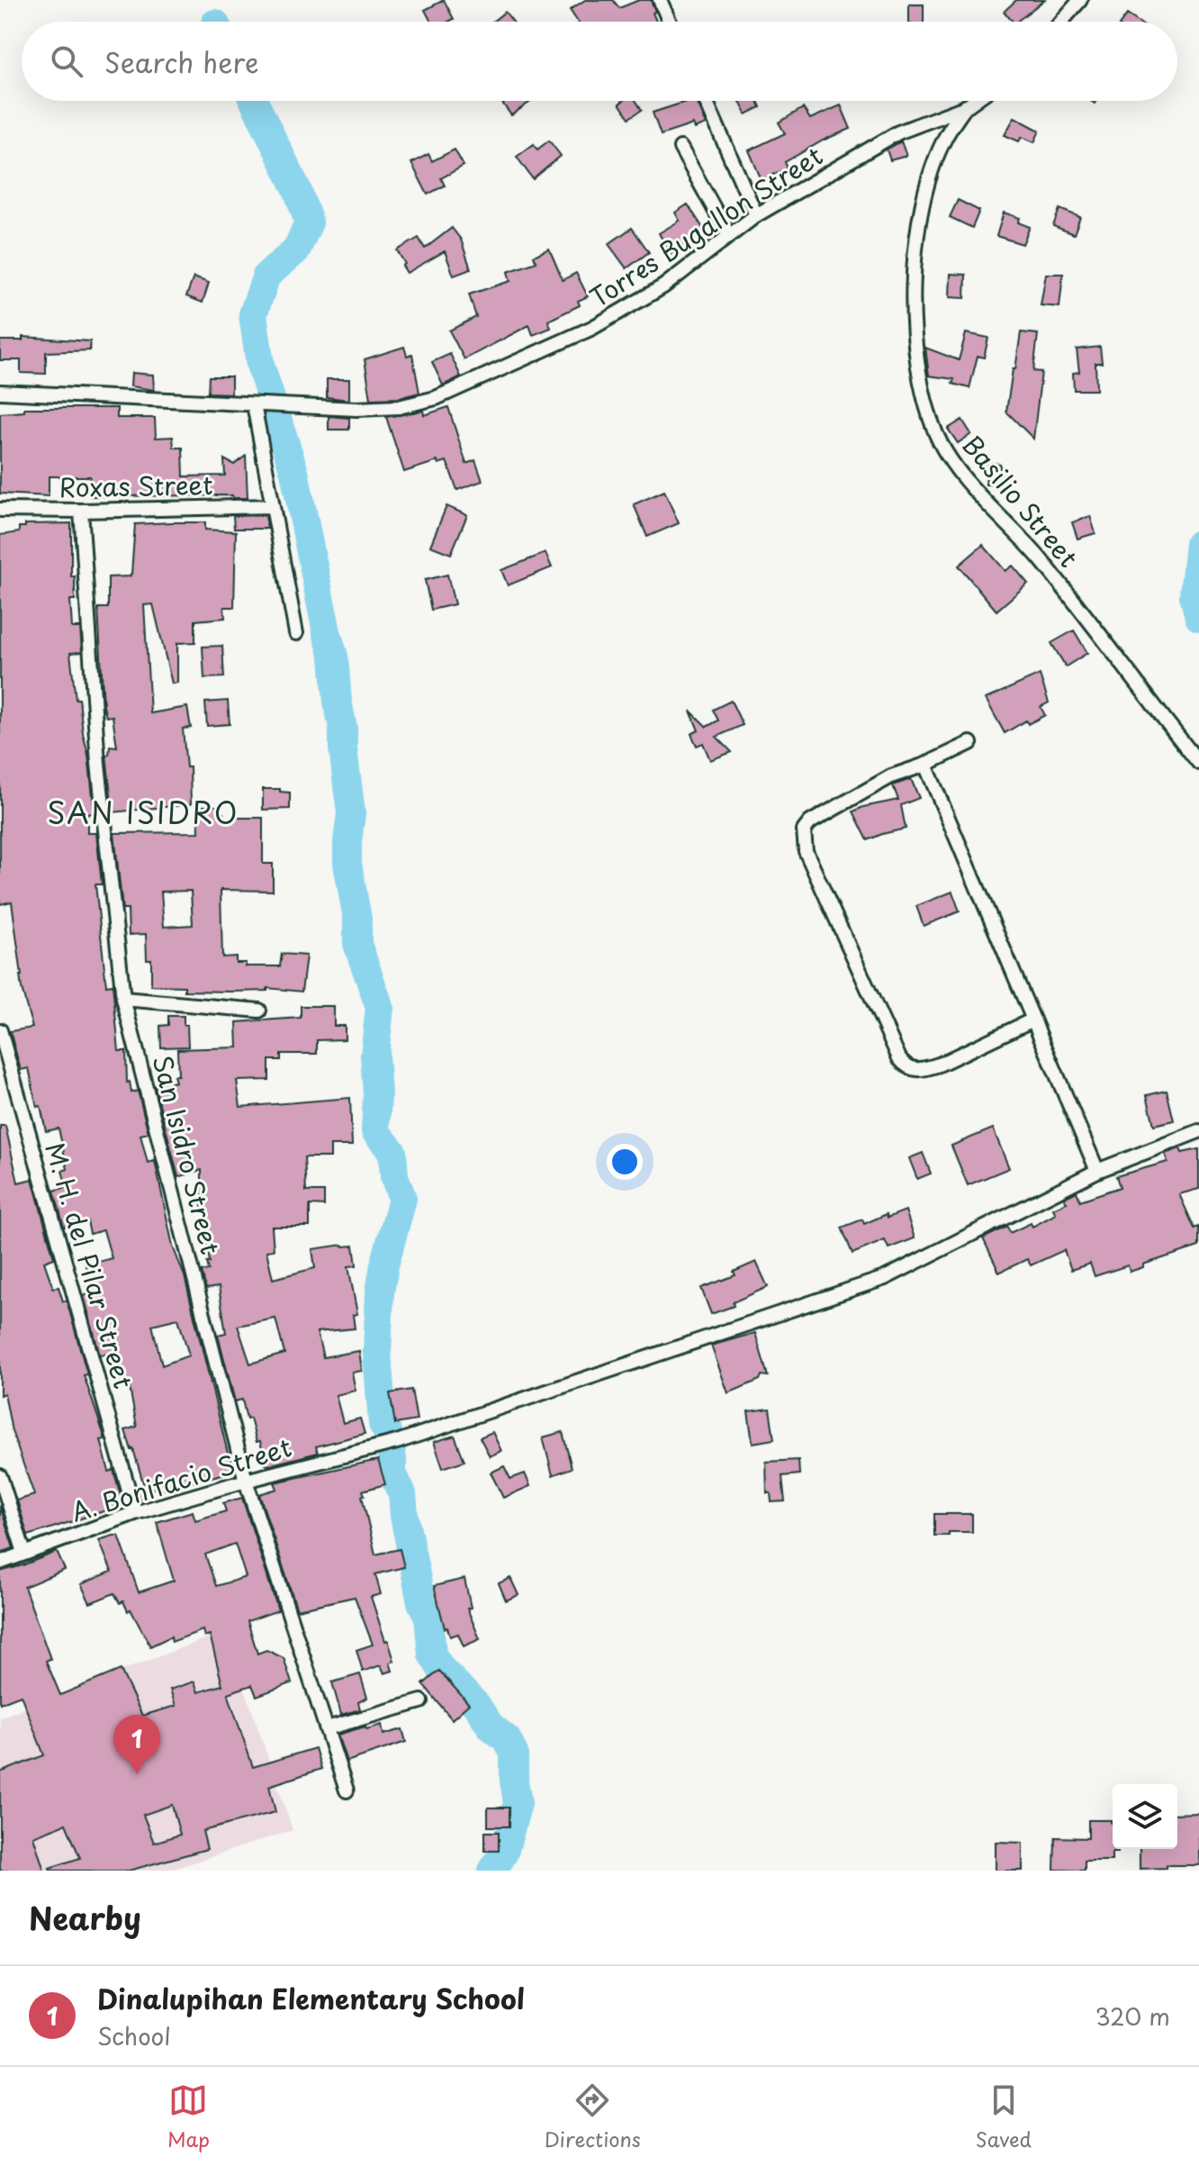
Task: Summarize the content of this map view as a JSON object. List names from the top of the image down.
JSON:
{
  "streets": {
    "street": [
      "Torres Bugallon Street",
      "Roxas Street",
      "Basilio Street",
      "San Isidro Street",
      "M. H. del Pilar Street",
      "A. Bonifacio Street"
    ]
  },
  "crossings": [
    ["Torres Bugallon Street", "Basilio Street"],
    ["Roxas Street", "San Isidro Street"],
    ["San Isidro Street", "A. Bonifacio Street"],
    ["M. H. del Pilar Street", "A. Bonifacio Street"]
  ],
  "districts": ["SAN ISIDRO"],
  "page": {
    "search": "Search here",
    "pins": "1",
    "heading": "Nearby",
    "list": [
      {
        "mark": "1",
        "name": "Dinalupihan Elementary School",
        "note": "School",
        "value": "320 m"
      }
    ],
    "nav": ["Map", "Directions", "Saved"]
  }
}
